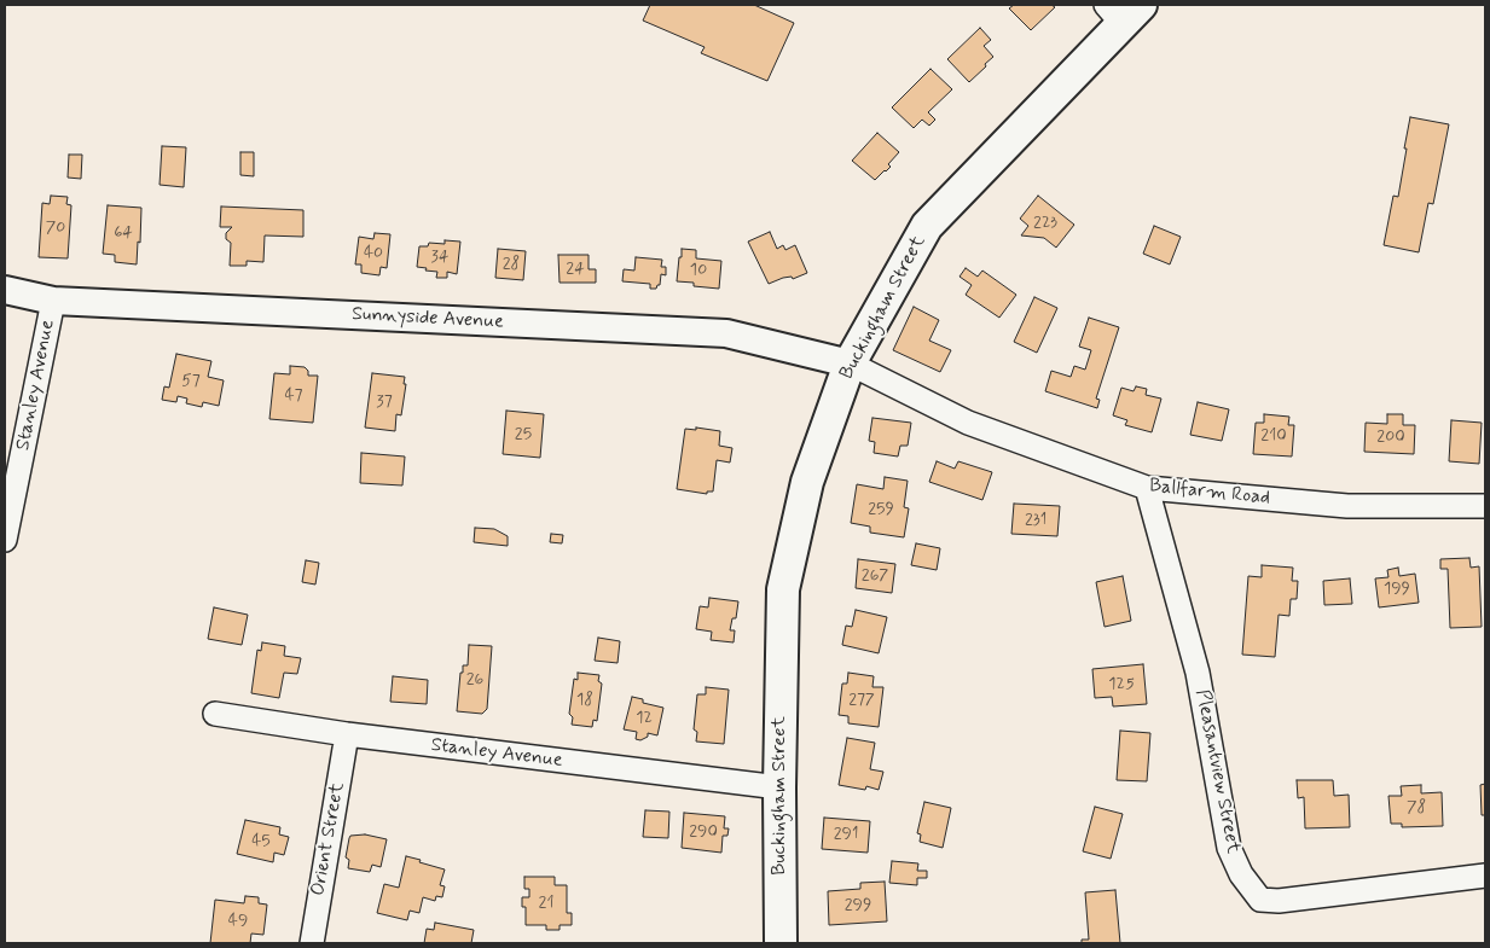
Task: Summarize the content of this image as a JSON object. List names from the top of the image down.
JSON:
{
  "streets": {
    "main road": ["Buckingham Street"],
    "street": [
      "Sunnyside Avenue",
      "Stanley Avenue",
      "Ballfarm Road",
      "Pleasantview Street",
      "Orient Street"
    ]
  },
  "crossings": [
    ["Buckingham Street", "Sunnyside Avenue"],
    ["Buckingham Street", "Stanley Avenue"],
    ["Buckingham Street", "Ballfarm Road"],
    ["Sunnyside Avenue", "Stanley Avenue"],
    ["Sunnyside Avenue", "Ballfarm Road"],
    ["Stanley Avenue", "Orient Street"],
    ["Ballfarm Road", "Pleasantview Street"]
  ],
  "house_numbers": [
    "223",
    "70",
    "64",
    "40",
    "34",
    "28",
    "24",
    "10",
    "57",
    "47",
    "37",
    "25",
    "210",
    "200",
    "259",
    "231",
    "267",
    "199",
    "26",
    "125",
    "18",
    "277",
    "12",
    "78",
    "290",
    "291",
    "45",
    "21",
    "299",
    "49"
  ]
}
